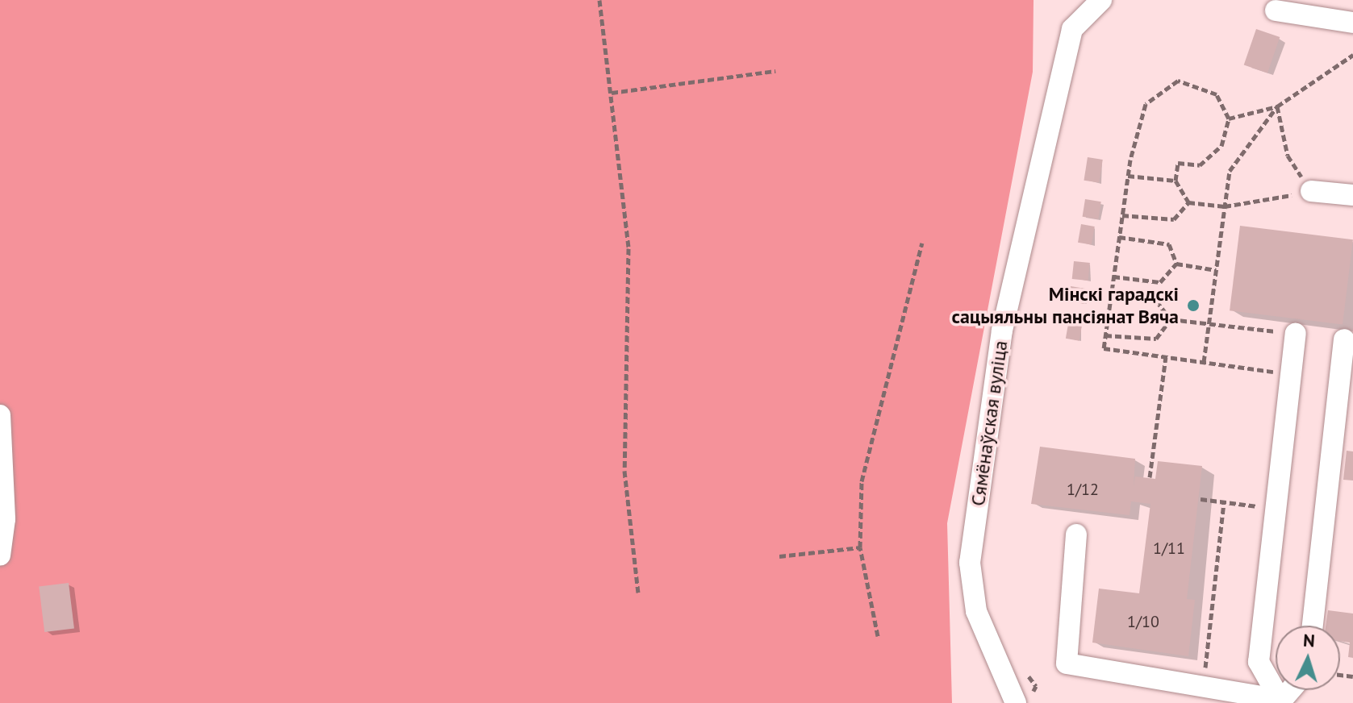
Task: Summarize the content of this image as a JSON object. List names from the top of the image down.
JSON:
{
  "streets": {
    "street": ["Сямёнаўская вуліца"]
  },
  "places": ["Мінскі гарадскі сацыяльны пансіянат Вяча"],
  "house_numbers": ["1/12", "1/11", "1/10"],
  "north": "top"
}
